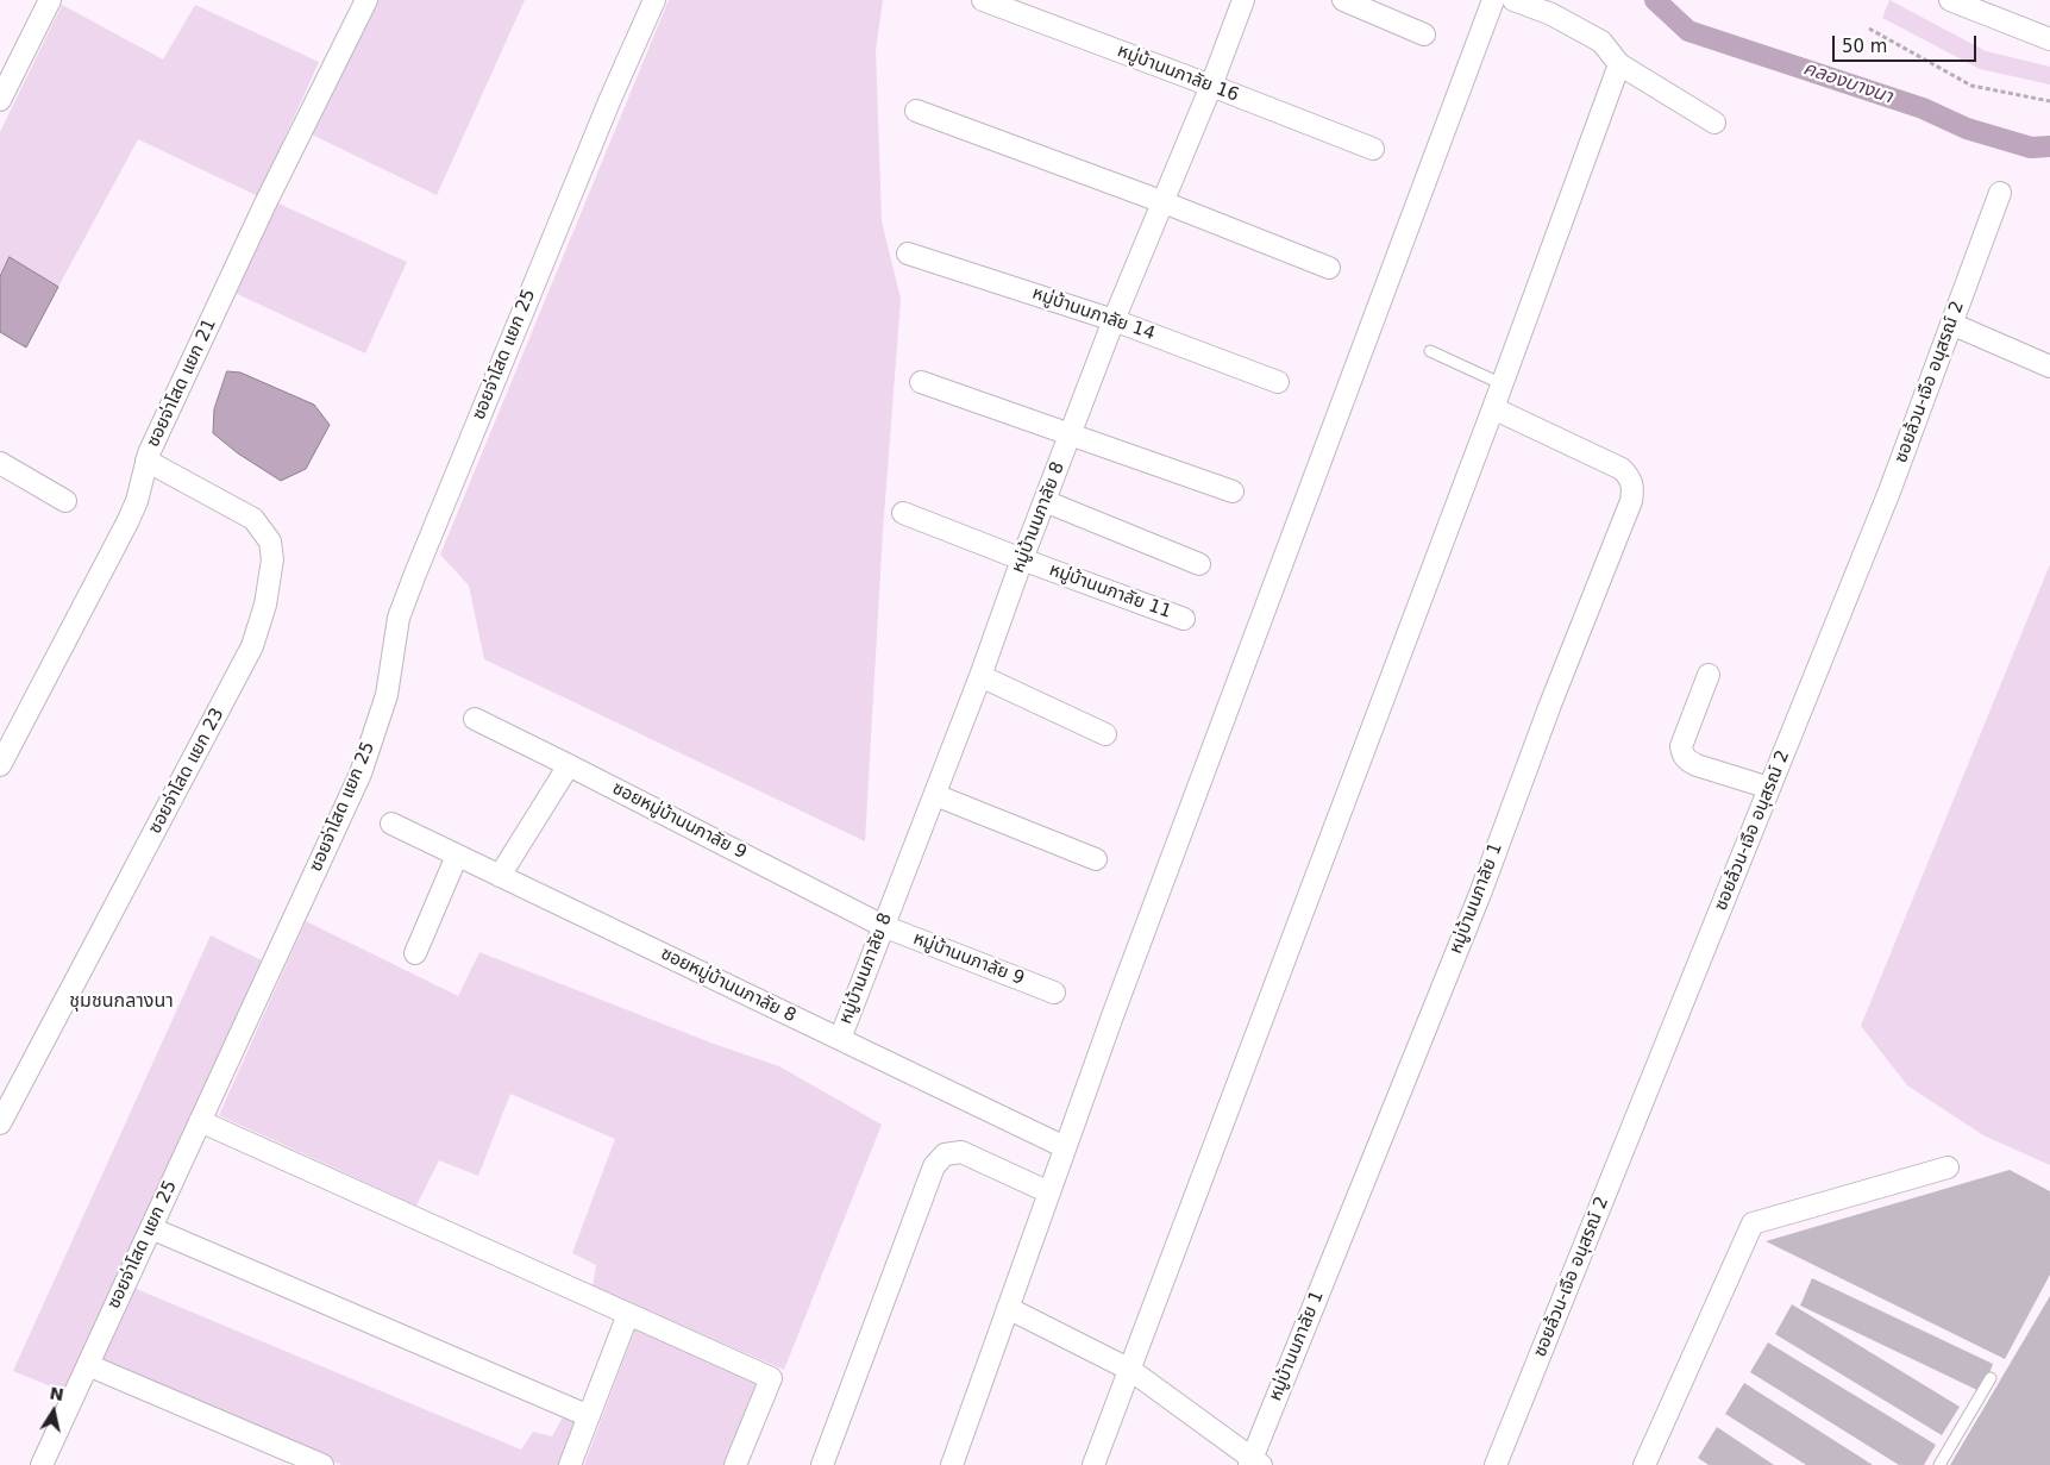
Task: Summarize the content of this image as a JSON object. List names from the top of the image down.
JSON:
{
  "streets": {
    "street": [
      "หมู่บ้านนภาลัย 16",
      "หมู่บ้านนภาลัย 14",
      "ซอยจ่าโสด แยก 25",
      "ซอยล้วน-เจือ อนุสรณ์ 2",
      "ซอยจ่าโสด แยก 21",
      "หมู่บ้านนภาลัย 8",
      "หมู่บ้านนภาลัย 11",
      "ซอยจ่าโสด แยก 23",
      "ซอยหมู่บ้านนภาลัย 9",
      "หมู่บ้านนภาลัย 1",
      "หมู่บ้านนภาลัย 9",
      "ซอยหมู่บ้านนภาลัย 8"
    ]
  },
  "crossings": [
    ["หมู่บ้านนภาลัย 16", "หมู่บ้านนภาลัย 8"],
    ["หมู่บ้านนภาลัย 14", "หมู่บ้านนภาลัย 8"],
    ["ซอยจ่าโสด แยก 21", "ซอยจ่าโสด แยก 23"],
    ["หมู่บ้านนภาลัย 8", "หมู่บ้านนภาลัย 11"],
    ["หมู่บ้านนภาลัย 8", "ซอยหมู่บ้านนภาลัย 9"],
    ["หมู่บ้านนภาลัย 8", "หมู่บ้านนภาลัย 9"],
    ["หมู่บ้านนภาลัย 8", "ซอยหมู่บ้านนภาลัย 8"],
    ["ซอยหมู่บ้านนภาลัย 9", "หมู่บ้านนภาลัย 9"]
  ],
  "districts": ["ชุมชนกลางนา"],
  "water": ["คลองบางนา"],
  "scale_bar": "50 m",
  "north": "top"
}
